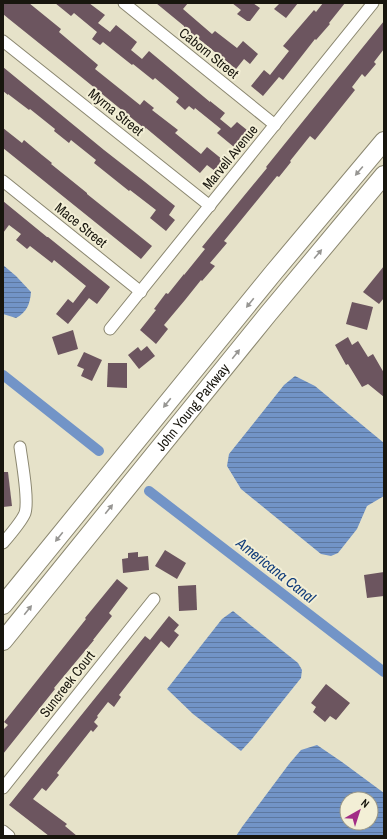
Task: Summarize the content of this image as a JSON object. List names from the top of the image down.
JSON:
{
  "streets": {
    "highway": ["John Young Parkway"],
    "street": [
      "Caborn Street",
      "Myrna Street",
      "Marvell Avenue",
      "Mace Street",
      "Suncreek Court"
    ]
  },
  "crossings": [
    ["Caborn Street", "Marvell Avenue"],
    ["Myrna Street", "Marvell Avenue"],
    ["Marvell Avenue", "Mace Street"]
  ],
  "water": ["Americana Canal"],
  "north": "top right"
}
